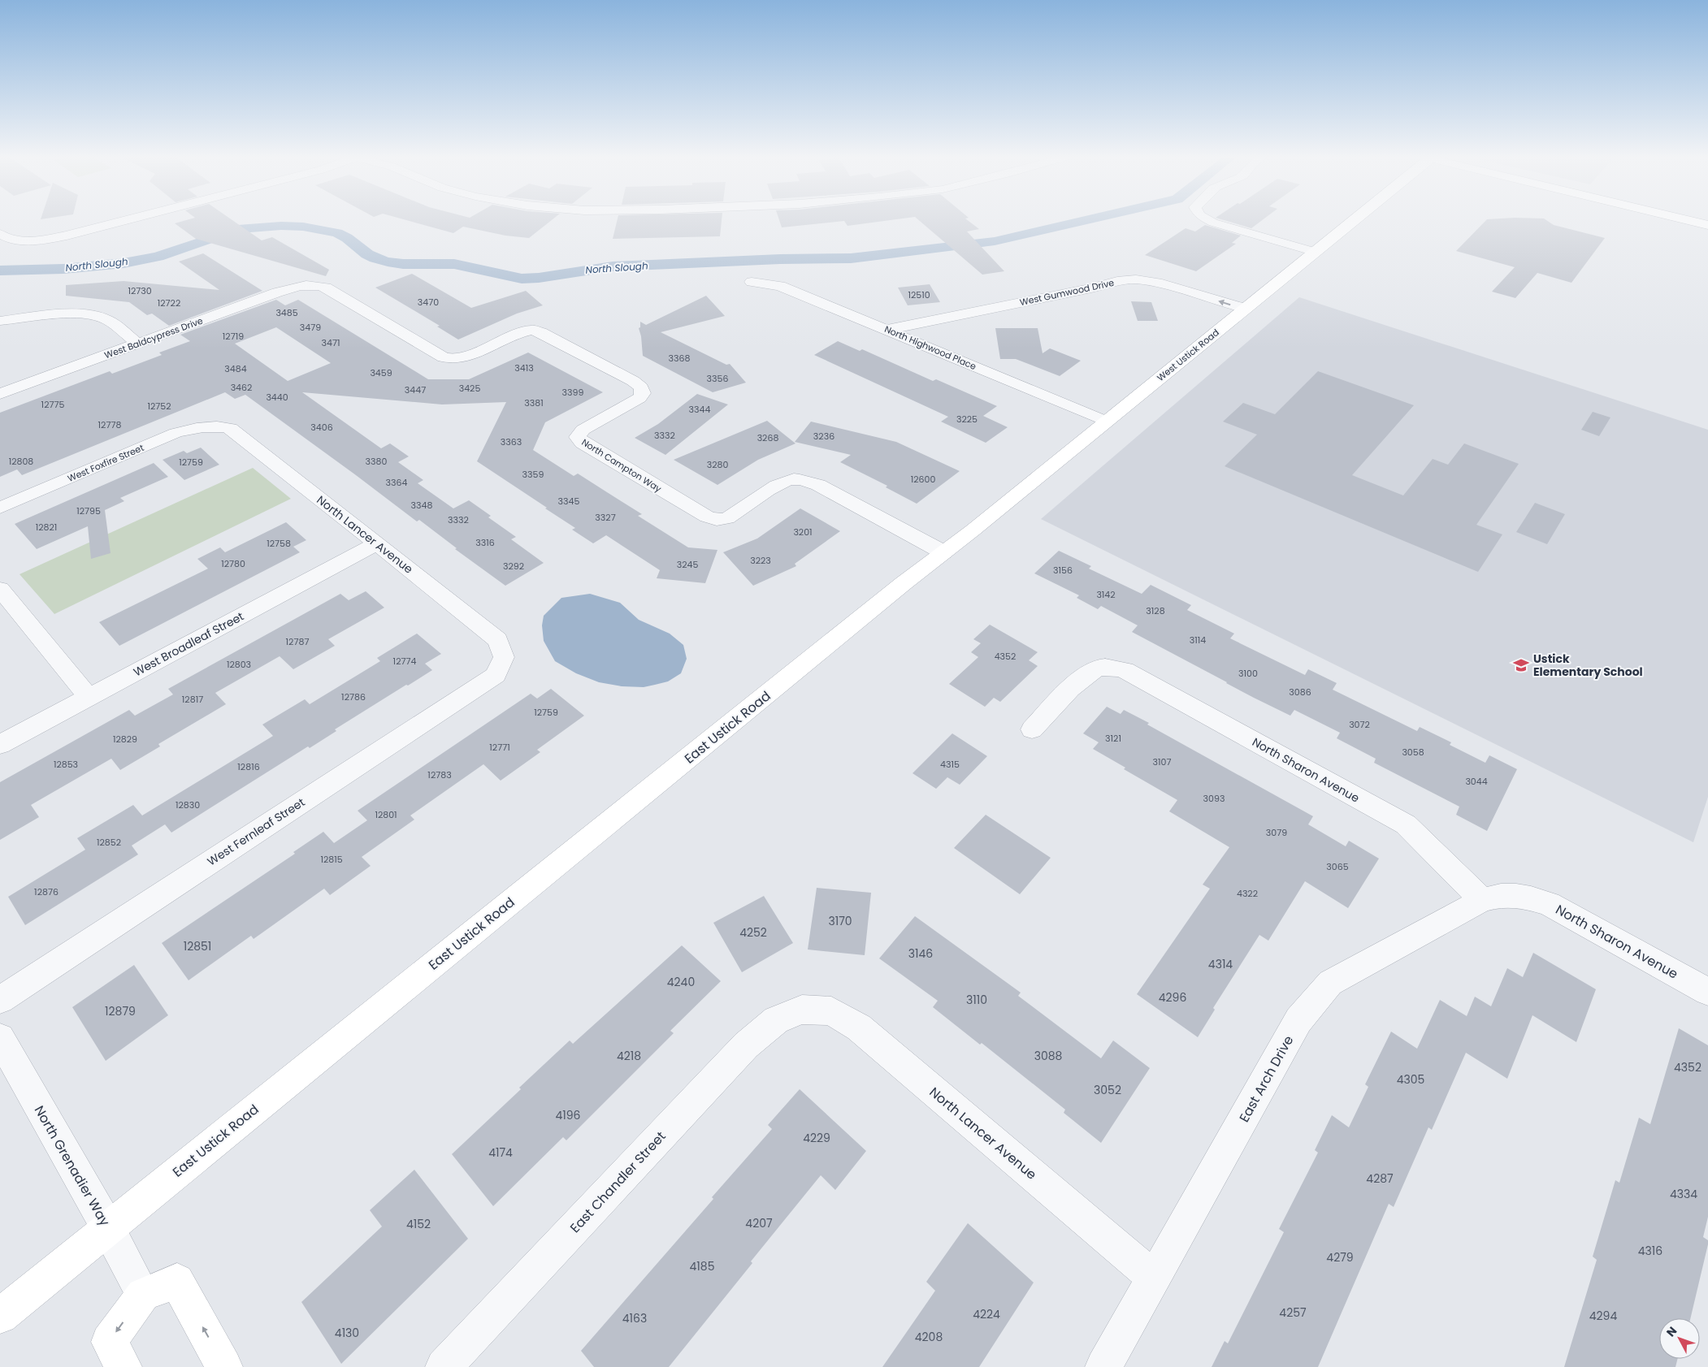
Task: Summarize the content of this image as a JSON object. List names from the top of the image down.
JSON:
{
  "streets": {
    "main road": ["West Ustick Road", "East Ustick Road"],
    "street": [
      "West Gumwood Drive",
      "West Baldcypress Drive",
      "North Highwood Place",
      "West Foxfire Street",
      "North Campton Way",
      "North Lancer Avenue",
      "West Broadleaf Street",
      "North Sharon Avenue",
      "West Fernleaf Street",
      "East Arch Drive",
      "North Grenadier Way",
      "East Chandler Street"
    ]
  },
  "crossings": [
    ["West Gumwood Drive", "North Highwood Place"],
    ["West Gumwood Drive", "West Ustick Road"],
    ["West Baldcypress Drive", "North Campton Way"],
    ["North Highwood Place", "West Ustick Road"],
    ["West Ustick Road", "North Campton Way"],
    ["West Ustick Road", "East Ustick Road"],
    ["West Foxfire Street", "North Lancer Avenue"],
    ["North Campton Way", "East Ustick Road"],
    ["North Lancer Avenue", "West Broadleaf Street"],
    ["North Lancer Avenue", "West Fernleaf Street"],
    ["North Lancer Avenue", "East Arch Drive"],
    ["North Lancer Avenue", "East Chandler Street"],
    ["East Ustick Road", "North Grenadier Way"],
    ["North Sharon Avenue", "East Arch Drive"]
  ],
  "one_way": ["West Gumwood Drive"],
  "water": ["North Slough"],
  "places": {
    "school or university": ["Ustick Elementary School"]
  },
  "house_numbers": [
    "12730",
    "12510",
    "3470",
    "12722",
    "3485",
    "3479",
    "12719",
    "3471",
    "3368",
    "3413",
    "3484",
    "3459",
    "3356",
    "3462",
    "3425",
    "3447",
    "3399",
    "3440",
    "3381",
    "12775",
    "12752",
    "3344",
    "3225",
    "12778",
    "3406",
    "3332",
    "3236",
    "3268",
    "3363",
    "12808",
    "3380",
    "12759",
    "3280",
    "3359",
    "12600",
    "3364",
    "3345",
    "3348",
    "12795",
    "3327",
    "3332",
    "12821",
    "3201",
    "3316",
    "12758",
    "3223",
    "12780",
    "3245",
    "3292",
    "3156",
    "3142",
    "3128",
    "3114",
    "12787",
    "4352",
    "12774",
    "12803",
    "3100",
    "3086",
    "12786",
    "12817",
    "12759",
    "3072",
    "3121",
    "12829",
    "12771",
    "3058",
    "3107",
    "12853",
    "4315",
    "12816",
    "12783",
    "3044",
    "3093",
    "12830",
    "12801",
    "3079",
    "12852",
    "12815",
    "3065",
    "12876",
    "4322",
    "3170",
    "4252",
    "12851",
    "3146",
    "4314",
    "4240",
    "4296",
    "3110",
    "12879",
    "4218",
    "3088",
    "4352",
    "4305",
    "3052",
    "4196",
    "4229",
    "4174",
    "4287",
    "4334",
    "4207",
    "4152",
    "4316",
    "4279",
    "4185",
    "4257",
    "4224",
    "4294",
    "4163",
    "4130",
    "4208"
  ],
  "north": "top left"
}
